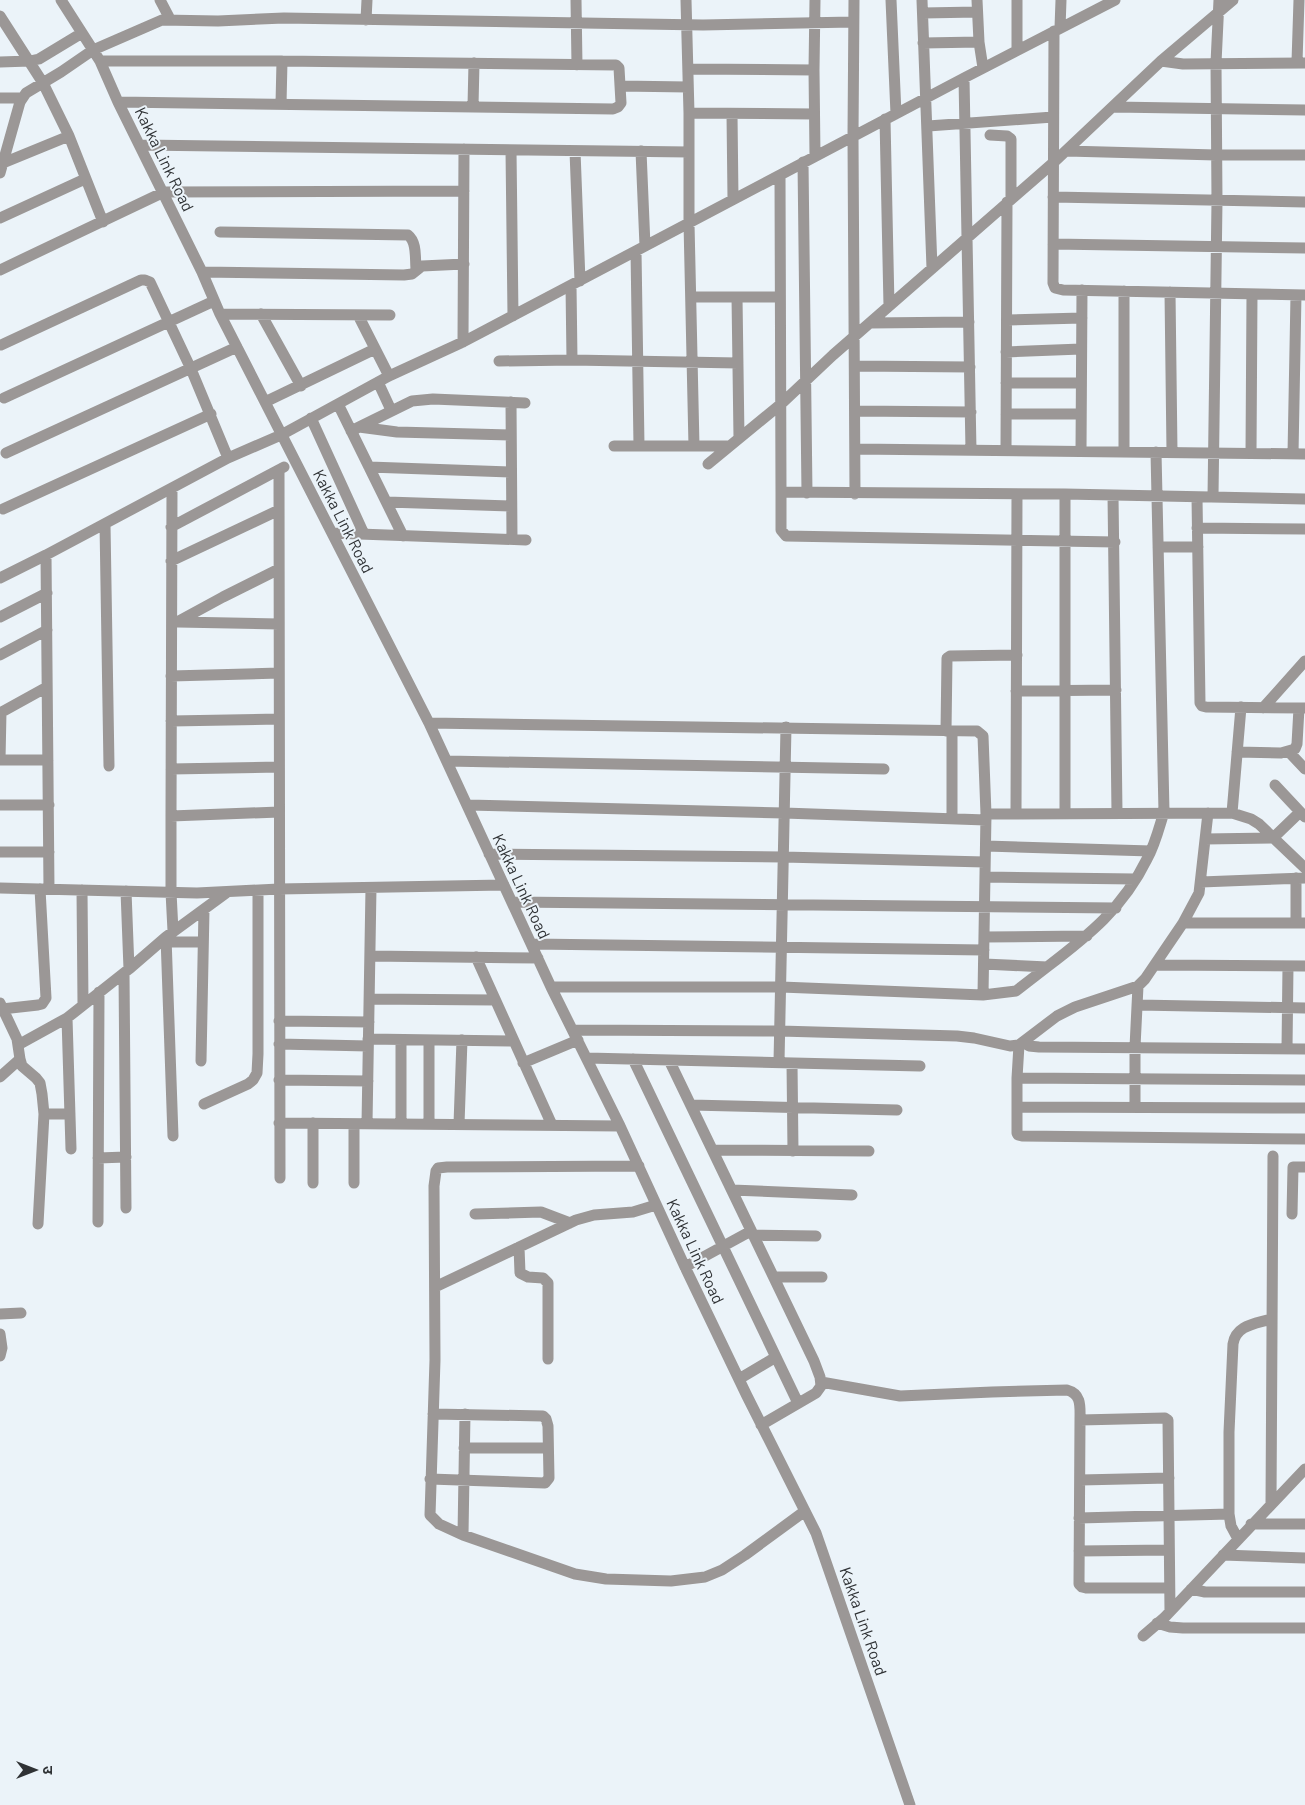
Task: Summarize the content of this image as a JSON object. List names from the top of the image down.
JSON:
{
  "streets": {
    "street": ["Kakka Link Road"]
  },
  "north": "right"
}
